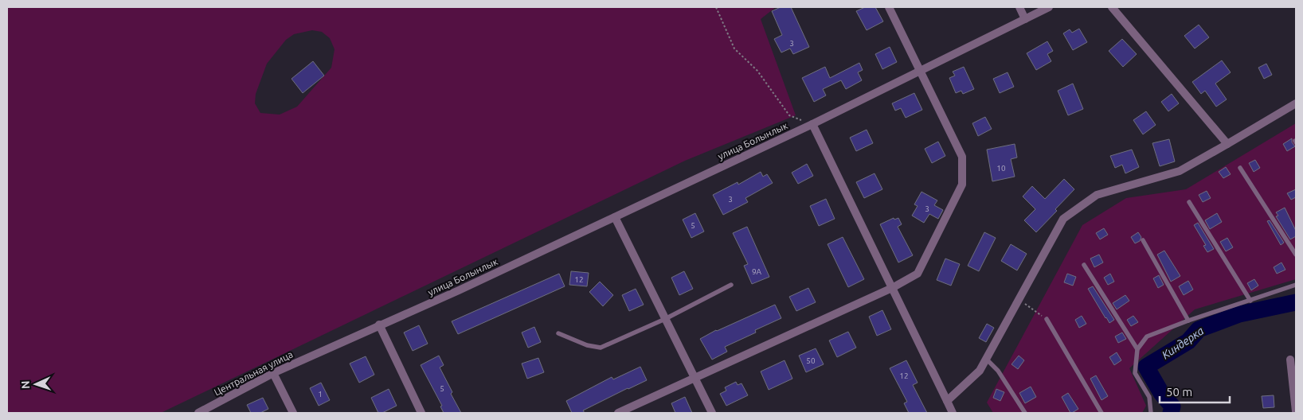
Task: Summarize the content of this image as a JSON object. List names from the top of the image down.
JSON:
{
  "streets": {
    "street": ["улица Болынлык", "Центральная улица"]
  },
  "crossings": [
    ["улица Болынлык", "Центральная улица"]
  ],
  "water": ["Киндерка"],
  "house_numbers": [
    "3",
    "10",
    "3",
    "3",
    "5",
    "9А",
    "12",
    "50",
    "12",
    "5",
    "1"
  ],
  "scale_bar": "50 m",
  "north": "left"
}
